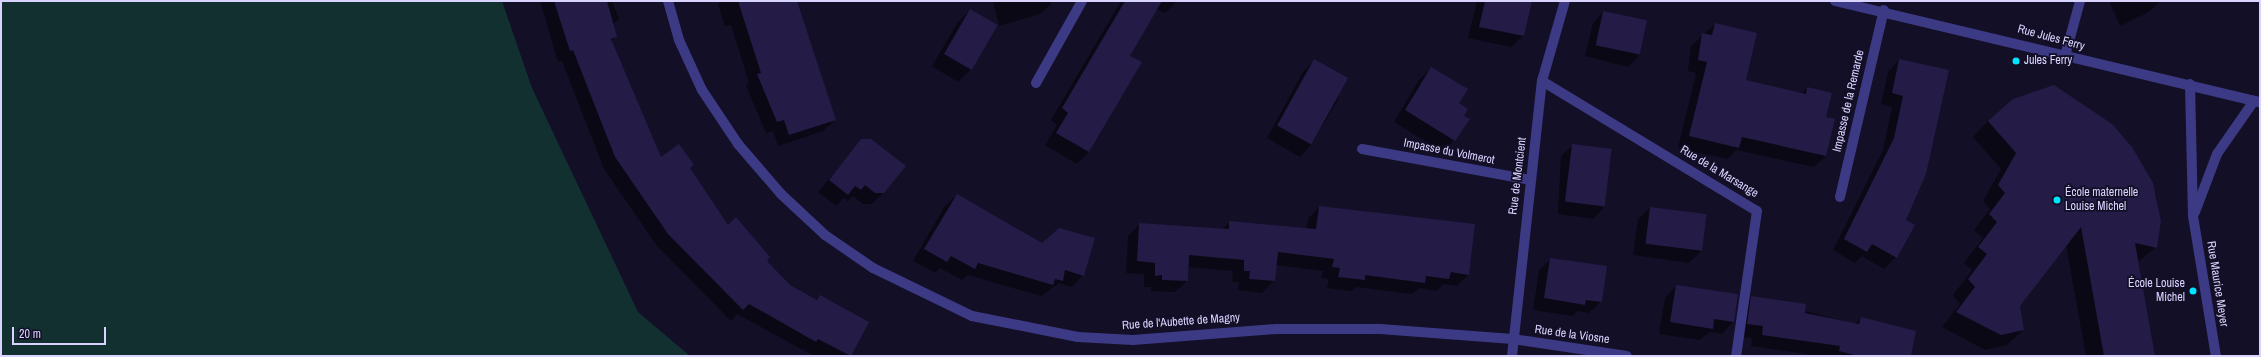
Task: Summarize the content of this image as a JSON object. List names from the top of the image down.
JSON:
{
  "streets": {
    "street": [
      "Rue Jules Ferry",
      "Impasse de la Remarde",
      "Impasse du Volmerot",
      "Rue de la Marsange",
      "Rue de Montcient",
      "Rue Maurice Meyer",
      "Rue de l'Aubette de Magny",
      "Rue de la Viosne"
    ]
  },
  "crossings": [
    ["Rue Jules Ferry", "Impasse de la Remarde"],
    ["Rue Jules Ferry", "Rue Maurice Meyer"],
    ["Impasse du Volmerot", "Rue de Montcient"],
    ["Rue de la Marsange", "Rue de Montcient"],
    ["Rue de Montcient", "Rue de l'Aubette de Magny"],
    ["Rue de Montcient", "Rue de la Viosne"],
    ["Rue de l'Aubette de Magny", "Rue de la Viosne"]
  ],
  "places": ["Jules Ferry", "École maternelle Louise Michel", "École Louise Michel"],
  "scale_bar": "20 m"
}
